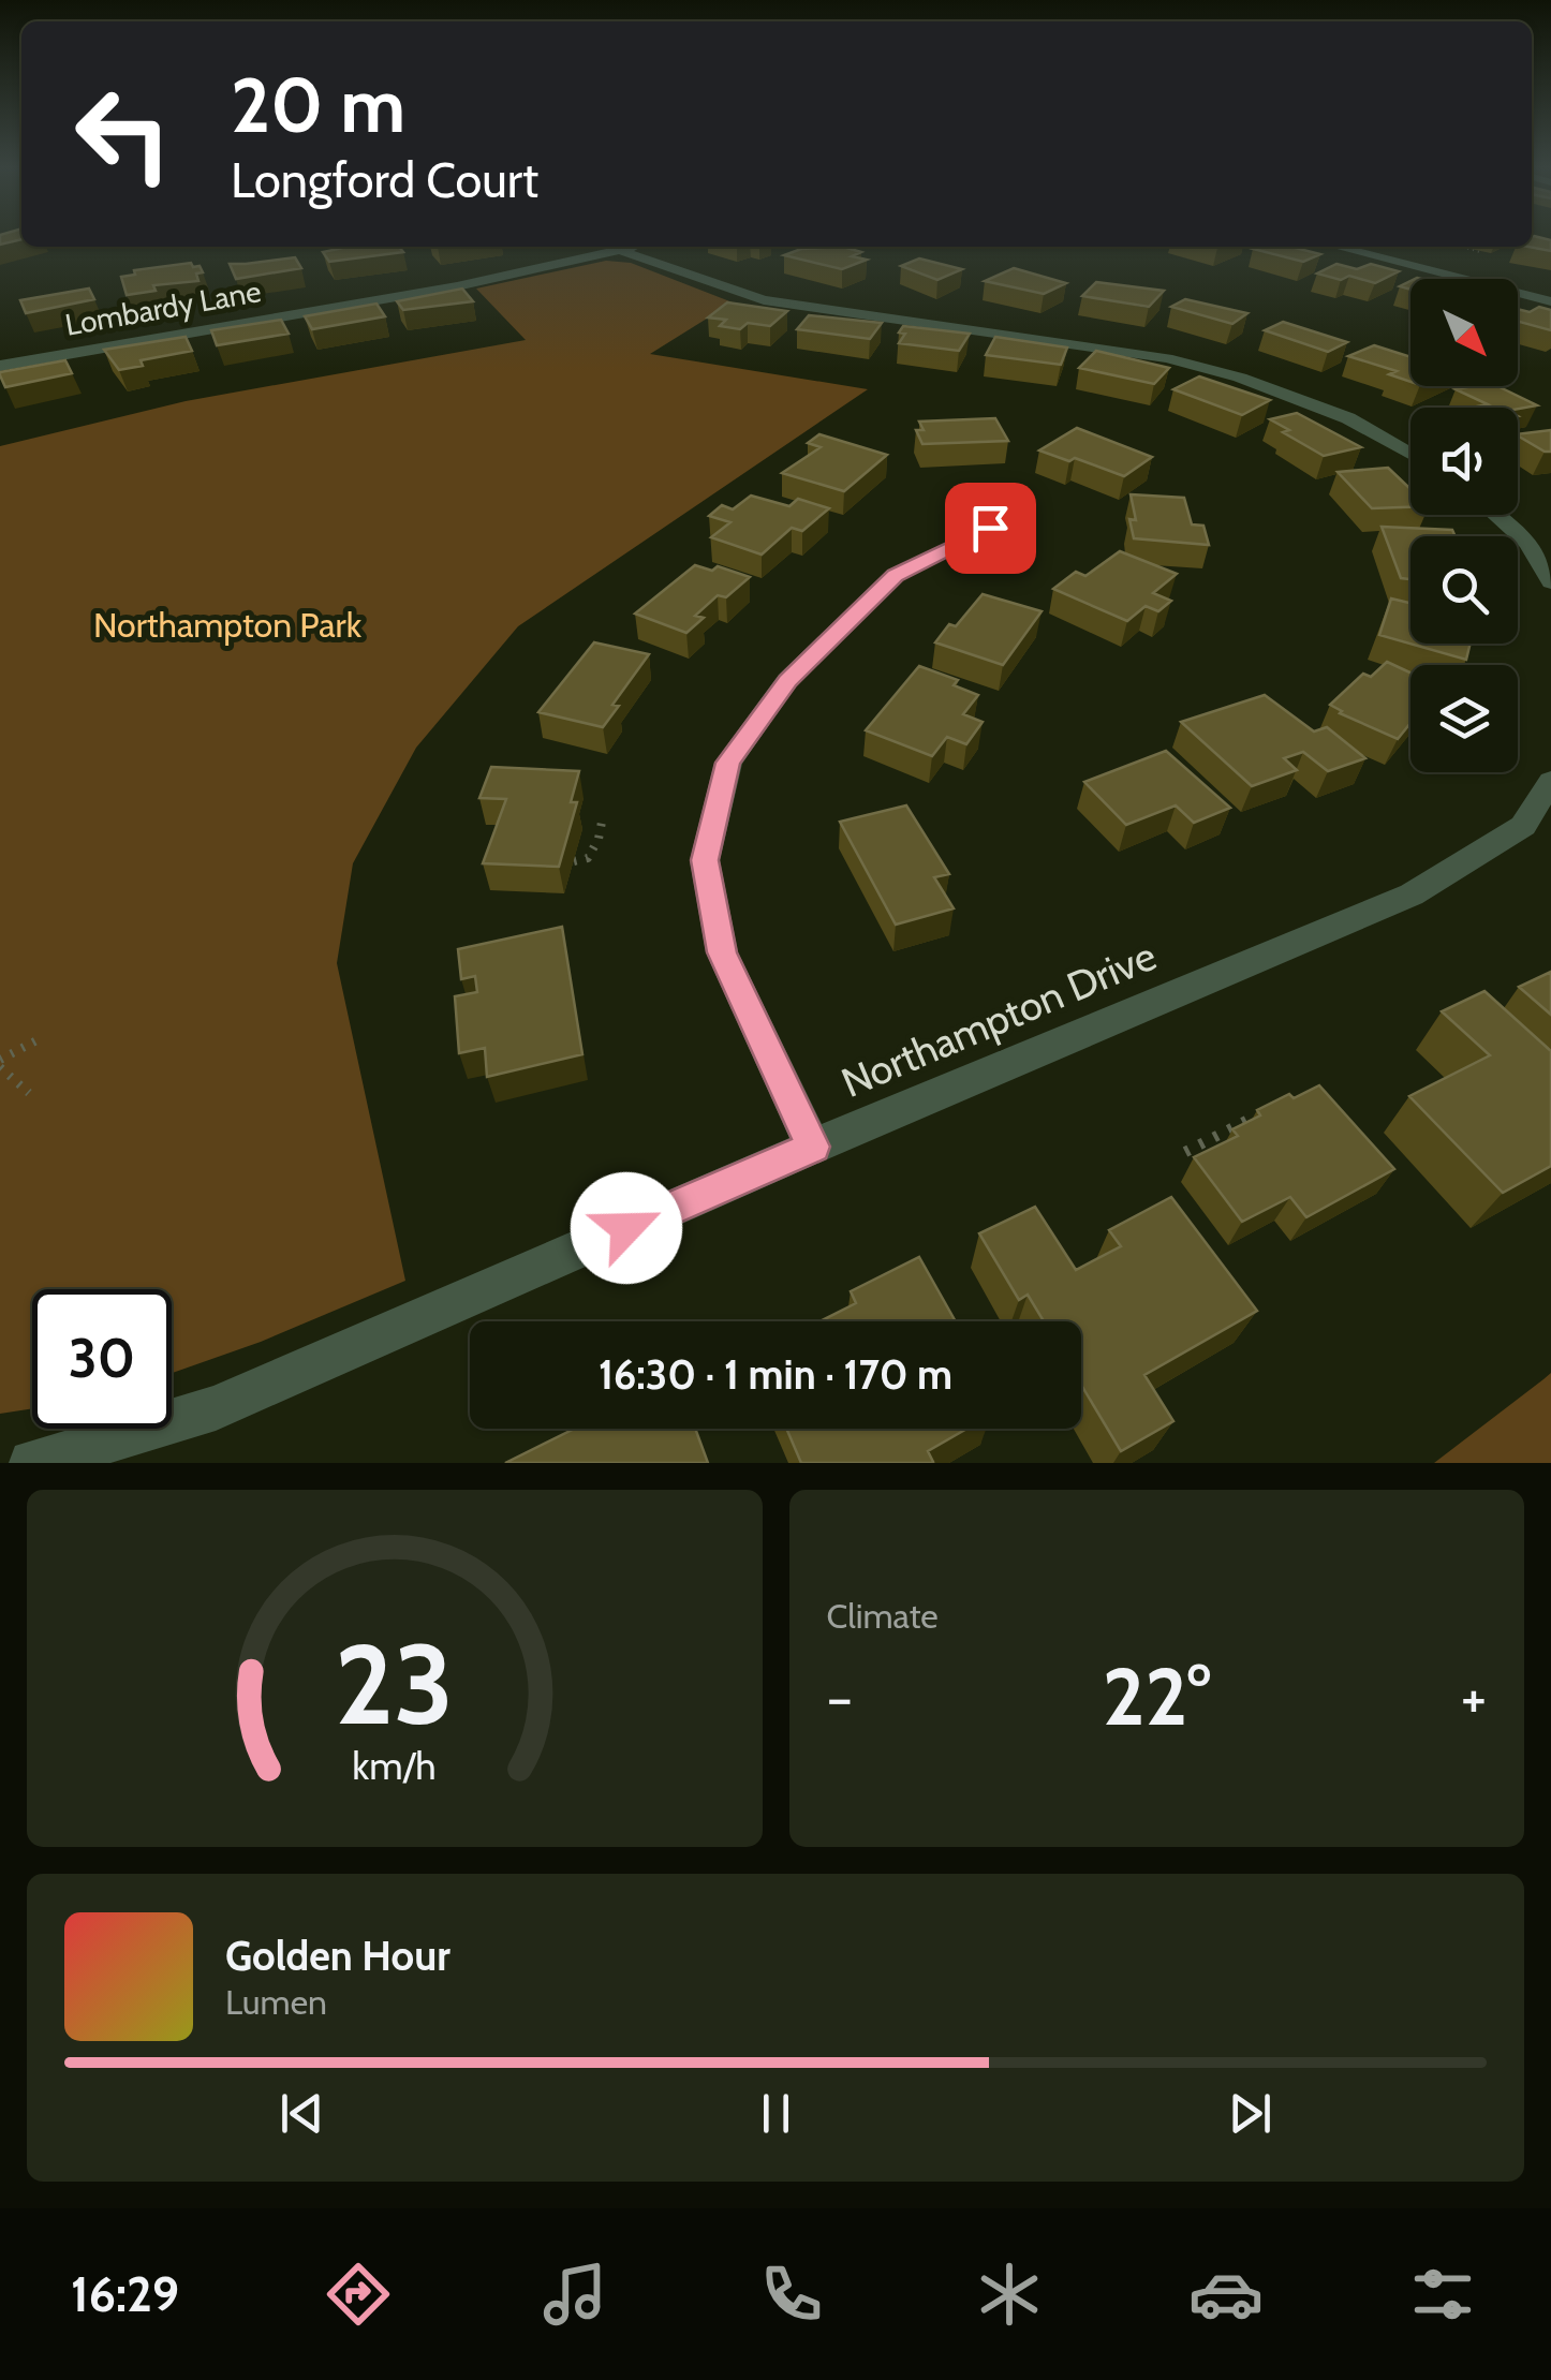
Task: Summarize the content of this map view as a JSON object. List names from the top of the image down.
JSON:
{
  "streets": {
    "street": ["Lombardy Lane", "Northampton Drive"]
  },
  "parks": ["Northampton Park"],
  "north": "bottom right",
  "page": {
    "turn": ["20 m", "Longford Court"],
    "limit": "30",
    "trip": "16:30 · 1 min · 170 m",
    "tile": "Climate",
    "heat": ["−", "22°", "+"],
    "song": ["Golden Hour", "Lumen"],
    "tabs": "16:29",
    "gauge": ["23", "km/h"]
  }
}
